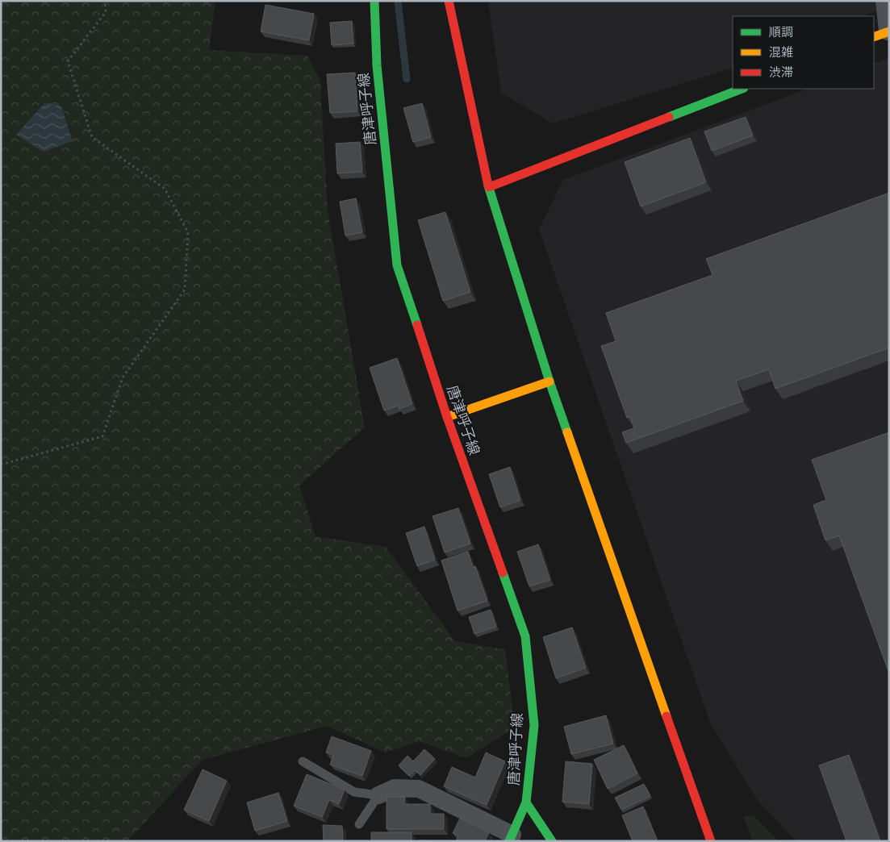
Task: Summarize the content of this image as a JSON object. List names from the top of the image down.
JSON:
{
  "streets": {
    "street": ["唐津呼子線"]
  },
  "legend": ["順調", "混雑", "渋滞"]
}
